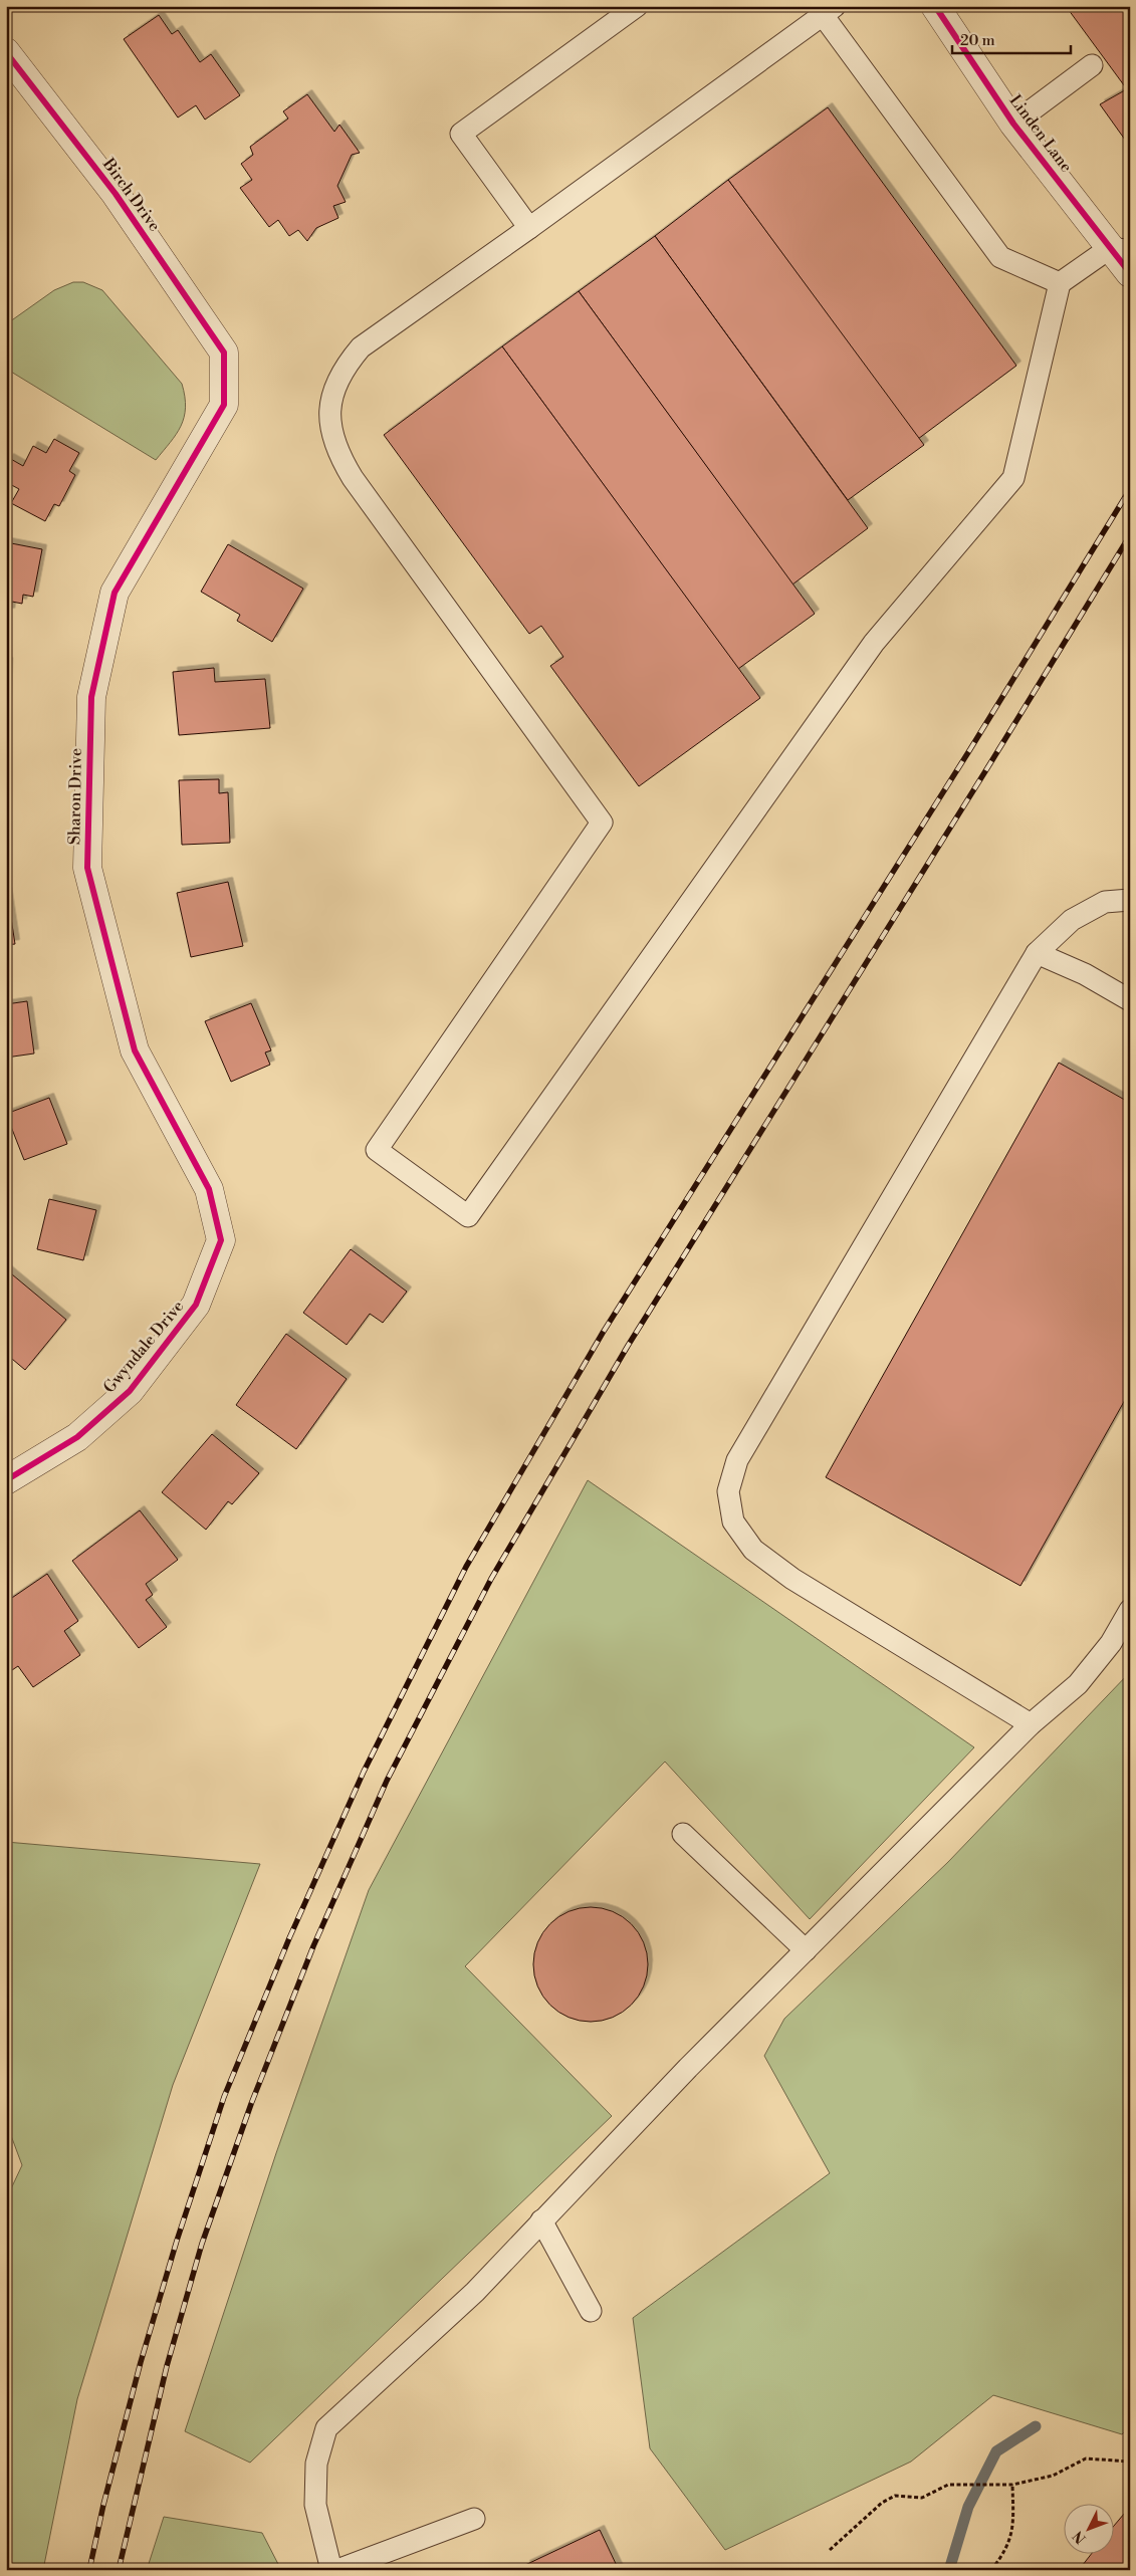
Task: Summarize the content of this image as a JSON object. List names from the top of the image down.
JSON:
{
  "streets": {
    "street": [
      "Linden Lane",
      "Birch Drive",
      "Sharon Drive",
      "Gwyndale Drive"
    ]
  },
  "crossings": [
    ["Birch Drive", "Sharon Drive"],
    ["Sharon Drive", "Gwyndale Drive"]
  ],
  "scale_bar": "20 m",
  "north": "bottom left"
}
